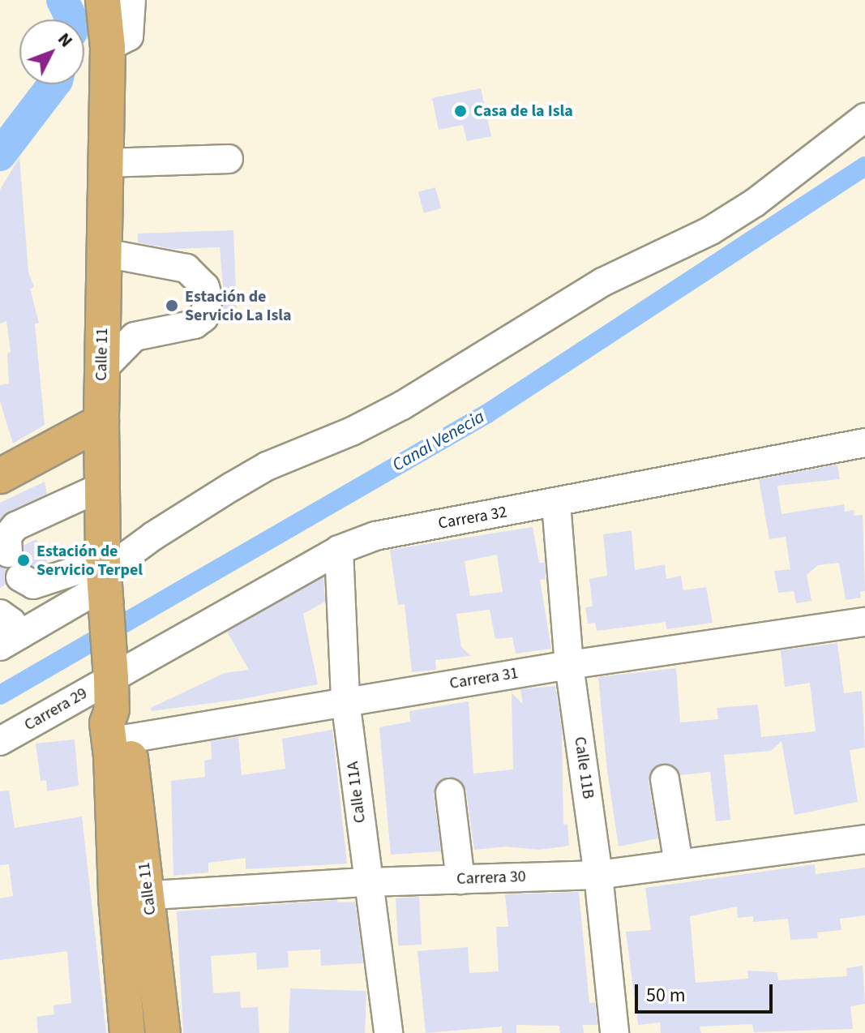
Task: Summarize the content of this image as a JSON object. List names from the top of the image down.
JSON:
{
  "streets": {
    "main road": ["Calle 11"],
    "street": [
      "Carrera 32",
      "Carrera 31",
      "Carrera 29",
      "Calle 11B",
      "Calle 11A",
      "Carrera 30"
    ]
  },
  "crossings": [
    ["Calle 11", "Carrera 32"],
    ["Calle 11", "Carrera 31"],
    ["Calle 11", "Carrera 29"],
    ["Calle 11", "Carrera 30"],
    ["Carrera 32", "Carrera 29"],
    ["Carrera 32", "Calle 11B"],
    ["Carrera 32", "Calle 11A"],
    ["Carrera 31", "Calle 11B"],
    ["Carrera 31", "Calle 11A"],
    ["Calle 11B", "Carrera 30"],
    ["Calle 11A", "Carrera 30"]
  ],
  "water": ["Canal Venecia"],
  "places": ["Casa de la Isla", "Estación de Servicio La Isla", "Estación de Servicio Terpel"],
  "scale_bar": "50 m",
  "north": "top right"
}
